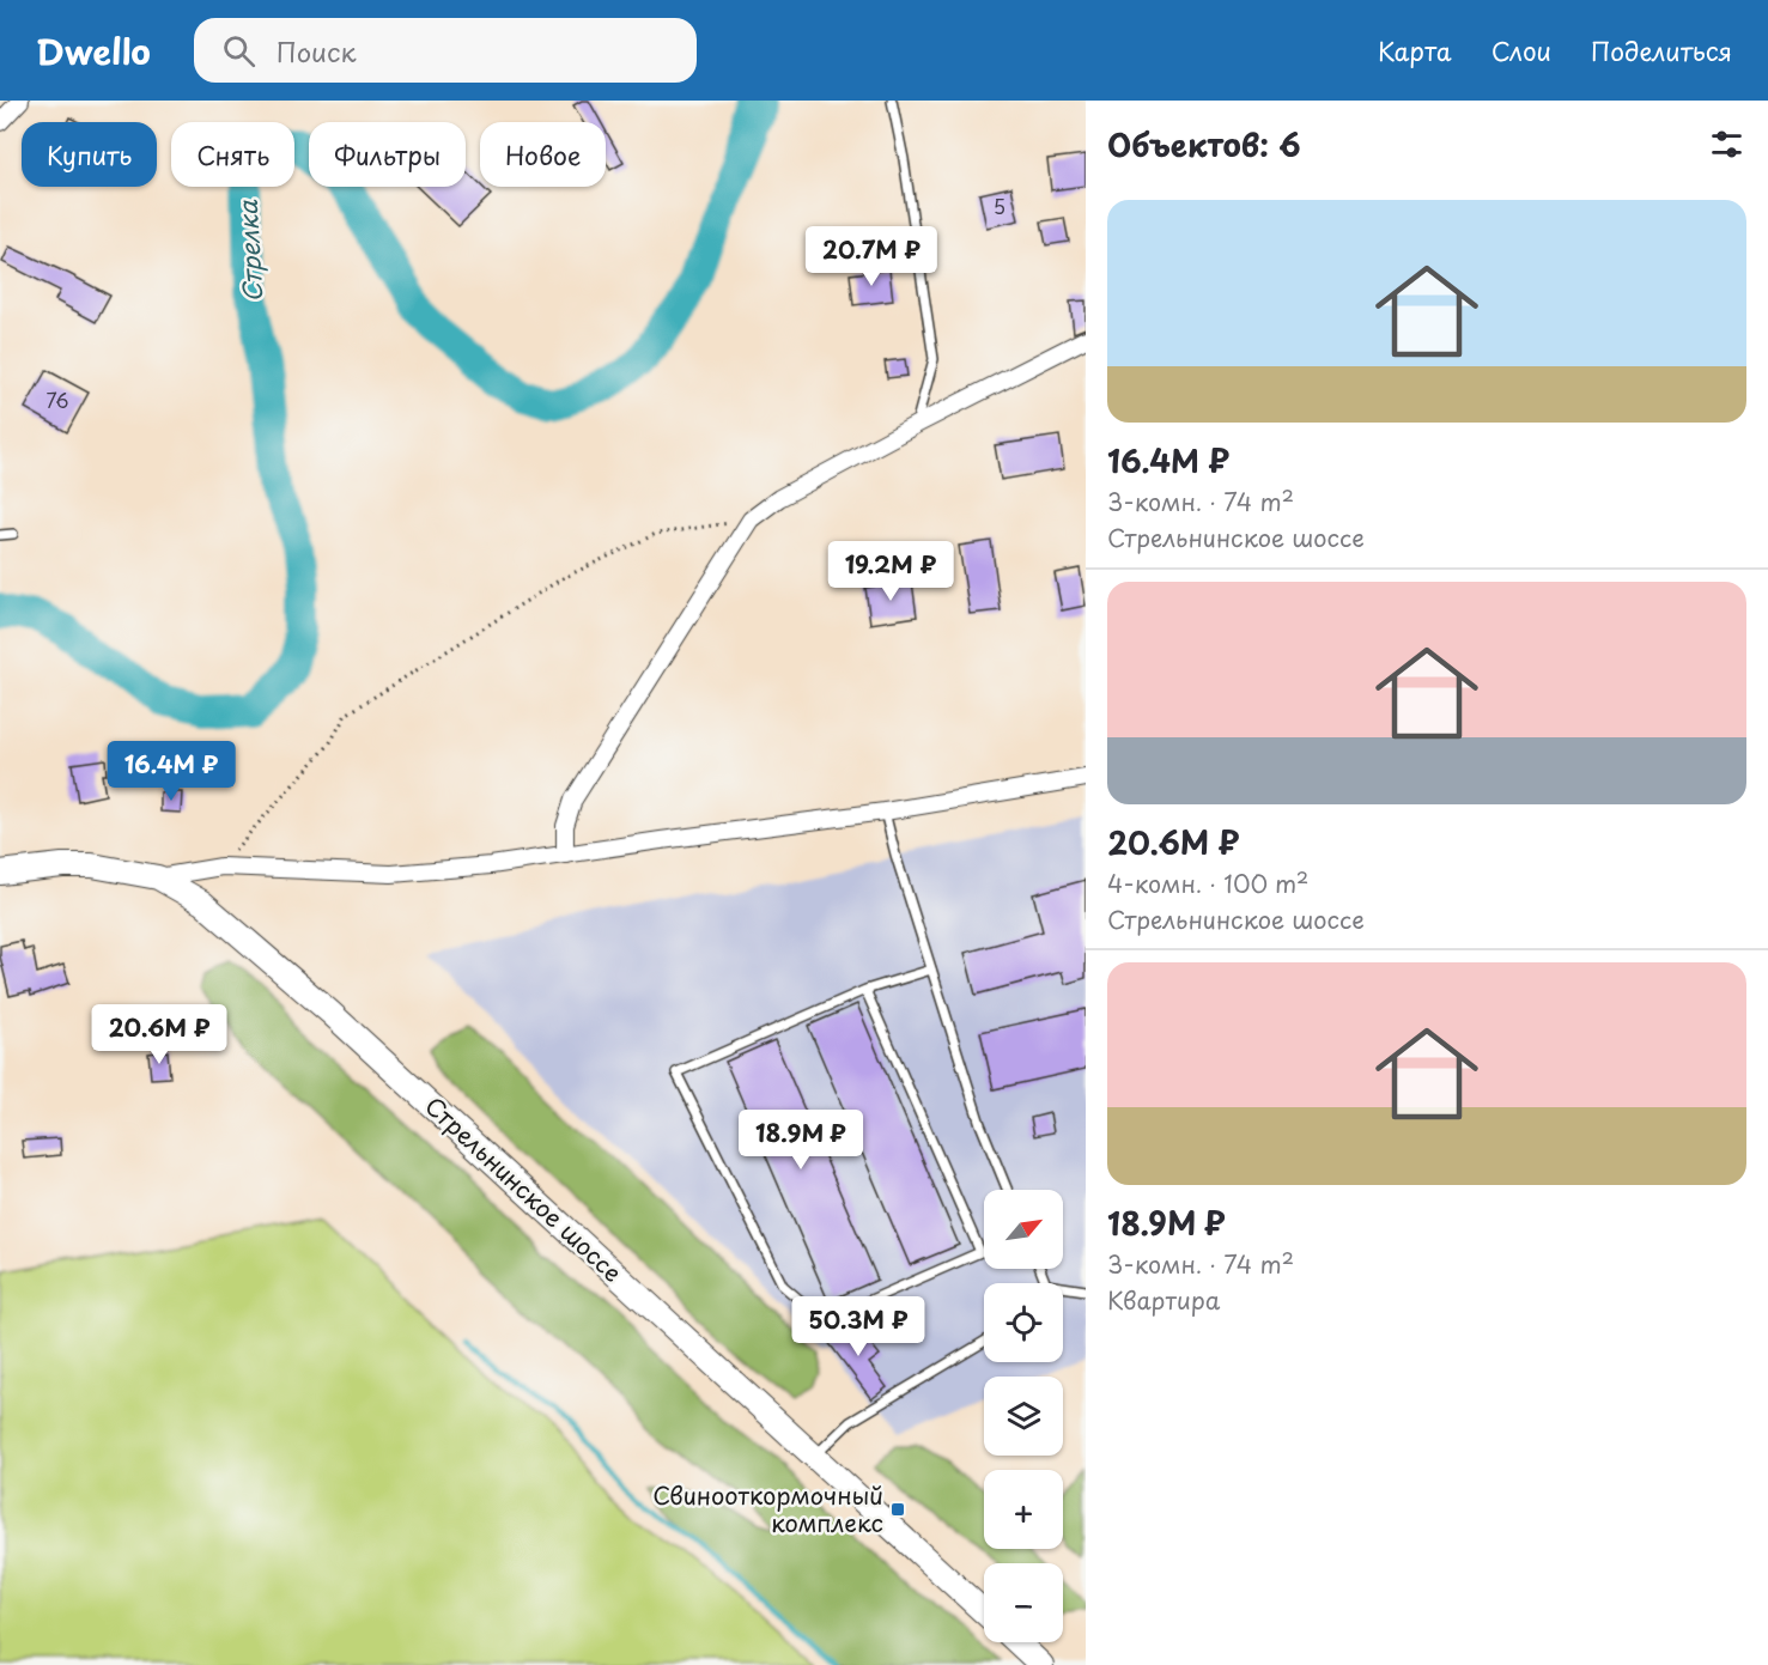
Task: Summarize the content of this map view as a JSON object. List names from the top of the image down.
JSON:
{
  "streets": {
    "main road": ["Стрельнинское шоссе"]
  },
  "water": ["Стрелка"],
  "places": {
    "transit": ["Свинооткормочный комплекс"]
  },
  "house_numbers": ["5", "76"],
  "north": "top right",
  "page": {
    "header": "Dwello",
    "search": "Поиск",
    "nav": ["Карта", "Слои", "Поделиться"],
    "heading": "Объектов: 6",
    "chip": [
      "Купить",
      "Снять",
      "Фильтры",
      "Новое"
    ],
    "list": [
      {
        "name": "16.4M ₽",
        "note": "3-комн. · 74 m² · Стрельнинское шоссе"
      },
      {
        "name": "20.6M ₽",
        "note": "4-комн. · 100 m² · Стрельнинское шоссе"
      },
      {
        "name": "18.9M ₽",
        "note": "3-комн. · 74 m² · Квартира"
      }
    ],
    "price": [
      "20.7M ₽",
      "19.2M ₽",
      "16.4M ₽",
      "20.6M ₽",
      "18.9M ₽",
      "50.3M ₽"
    ],
    "map_buttons": ["+", "−"]
  }
}
